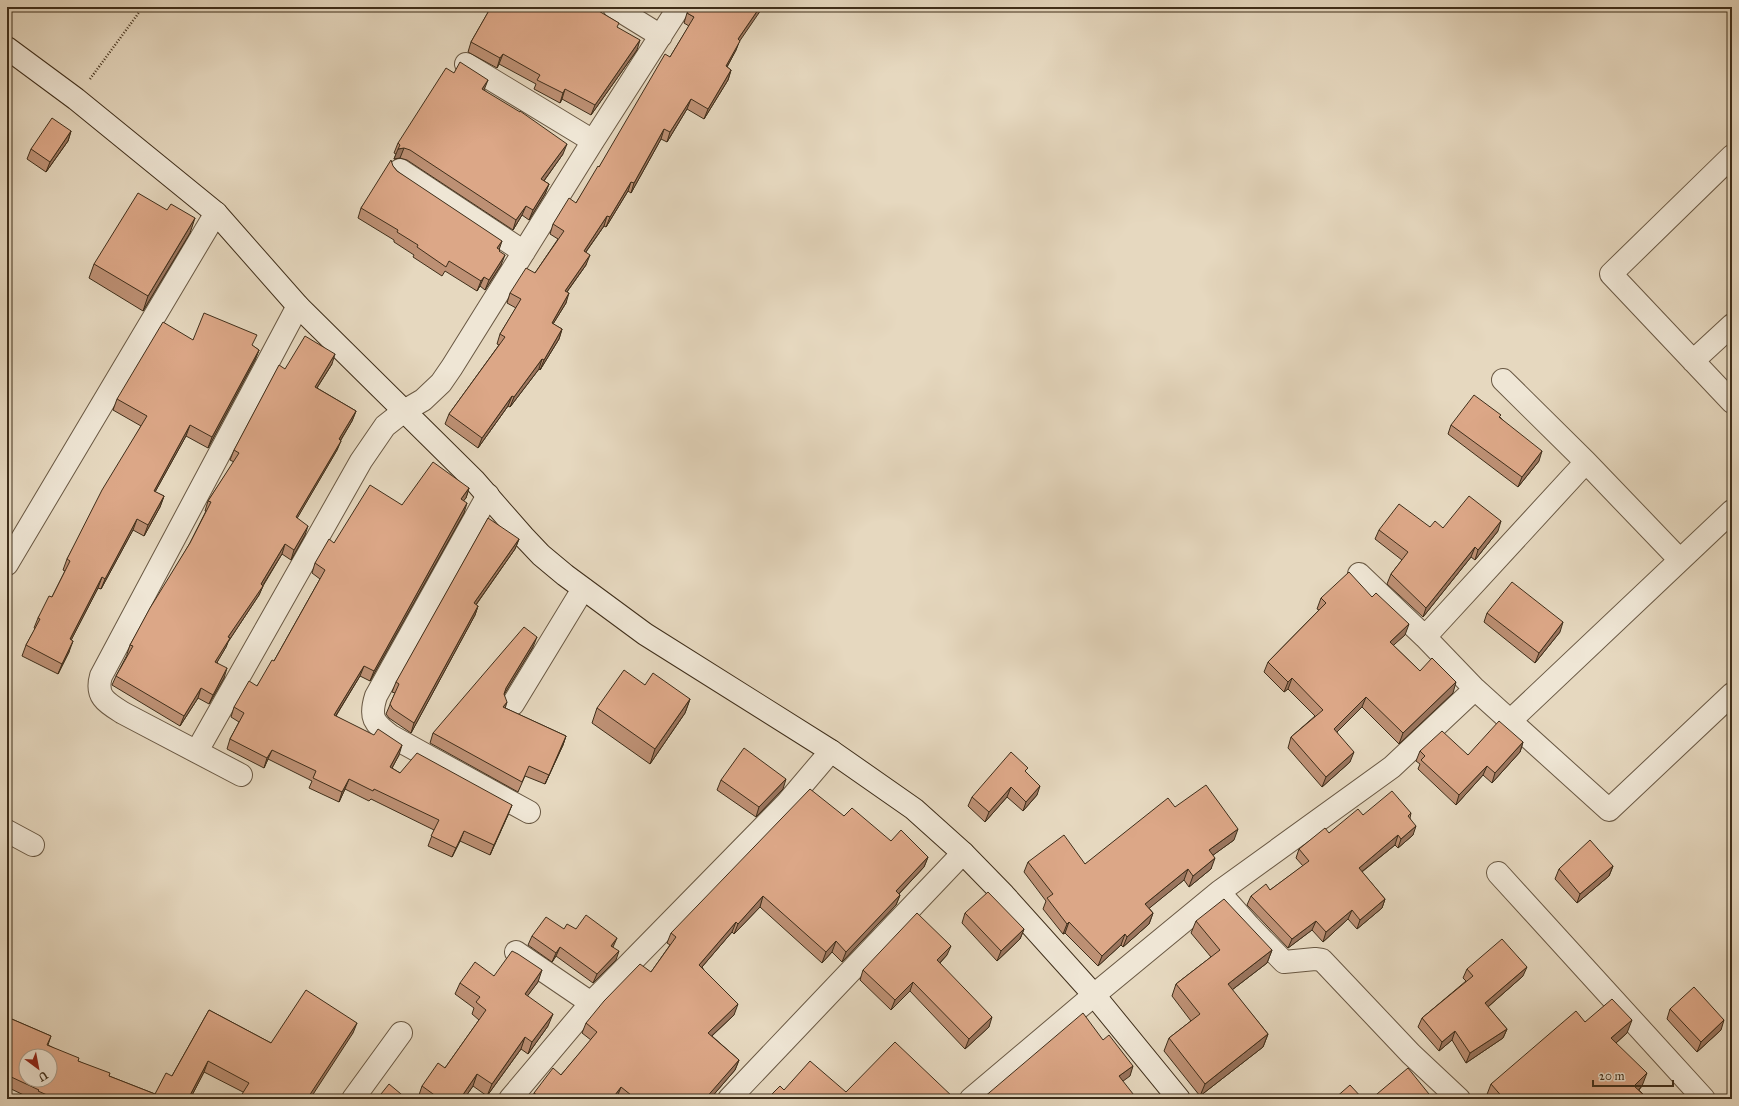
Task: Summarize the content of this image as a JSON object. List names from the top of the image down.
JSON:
{
  "scale_bar": "20 m",
  "north": "bottom right"
}
